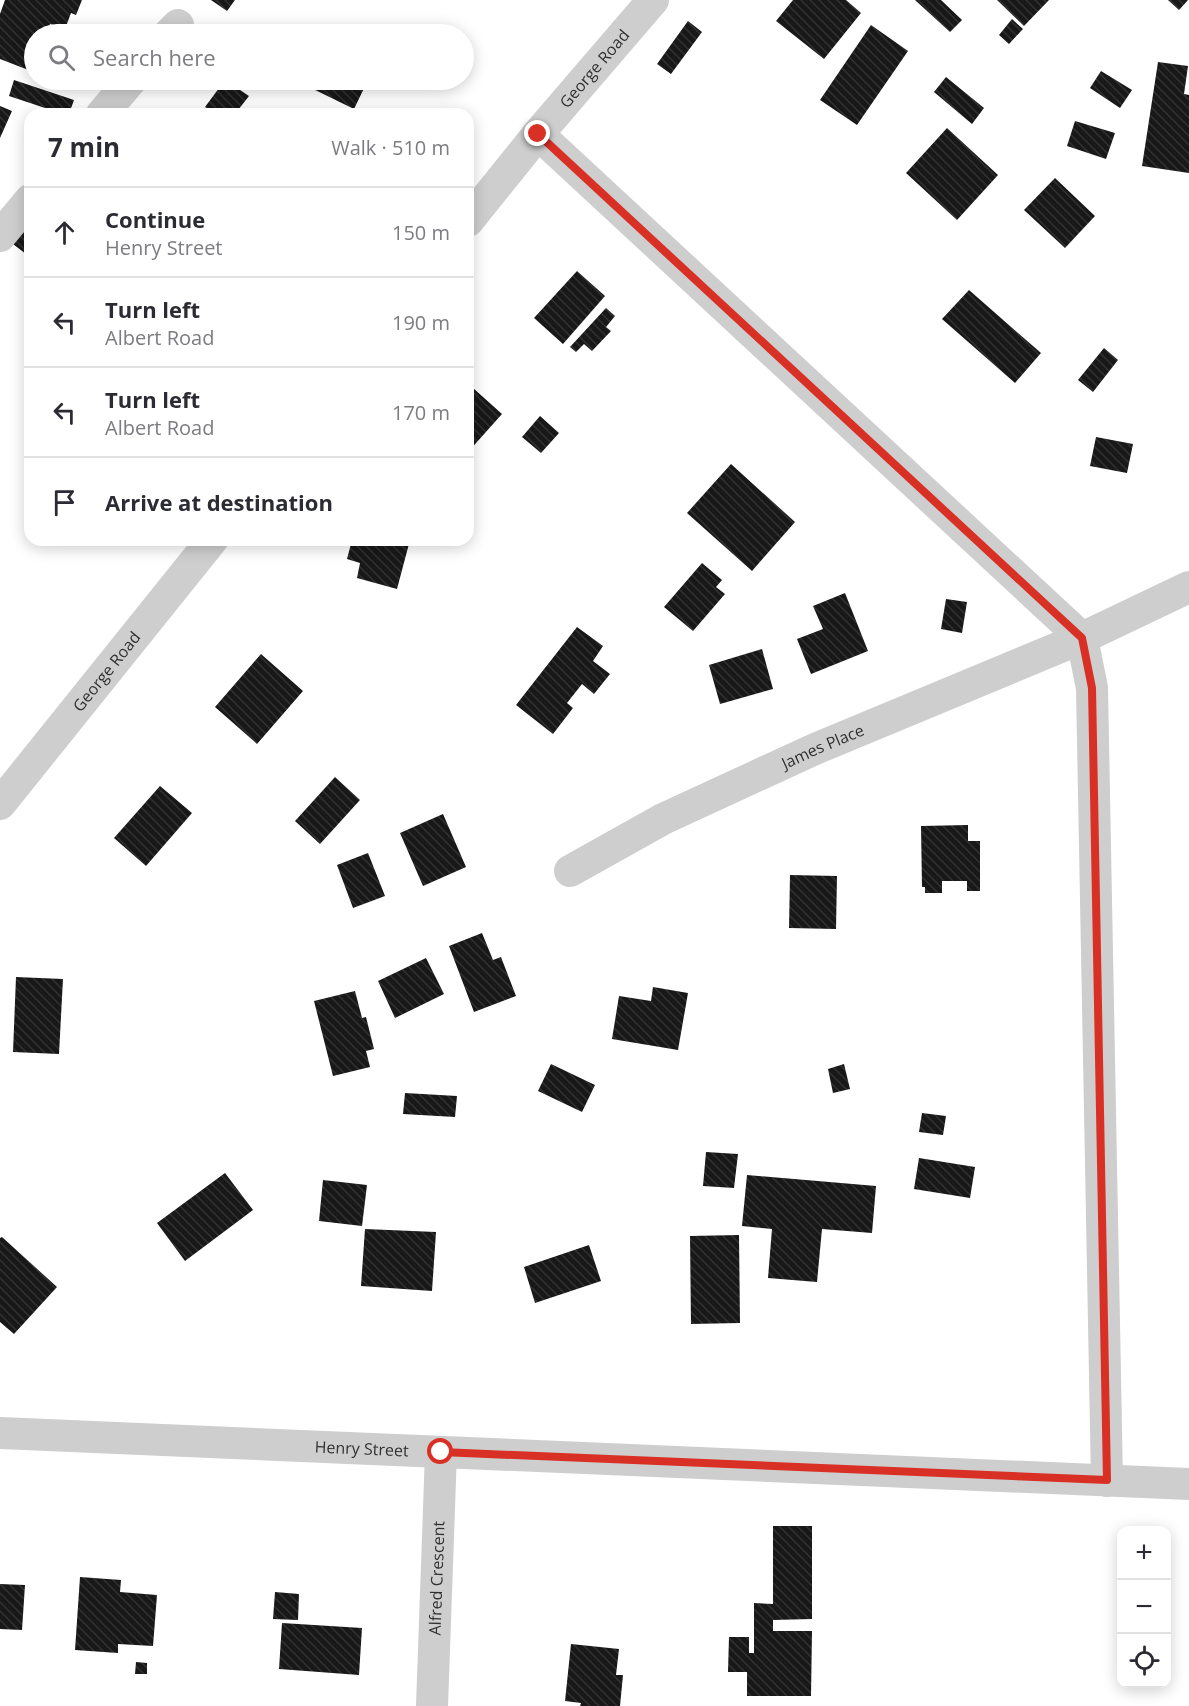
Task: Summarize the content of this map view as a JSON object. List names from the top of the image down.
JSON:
{
  "streets": {
    "street": [
      "George Road",
      "James Place",
      "Henry Street",
      "Alfred Crescent"
    ]
  },
  "crossings": [
    ["Henry Street", "Alfred Crescent"]
  ],
  "page": {
    "search": "Search here",
    "heading": ["7 min", "Walk · 510 m"],
    "list": [
      ["Continue", "Henry Street", "150 m"],
      ["Turn left", "Albert Road", "190 m"],
      ["Turn left", "Albert Road", "170 m"],
      "Arrive at destination"
    ],
    "map_buttons": ["+", "−"]
  }
}
